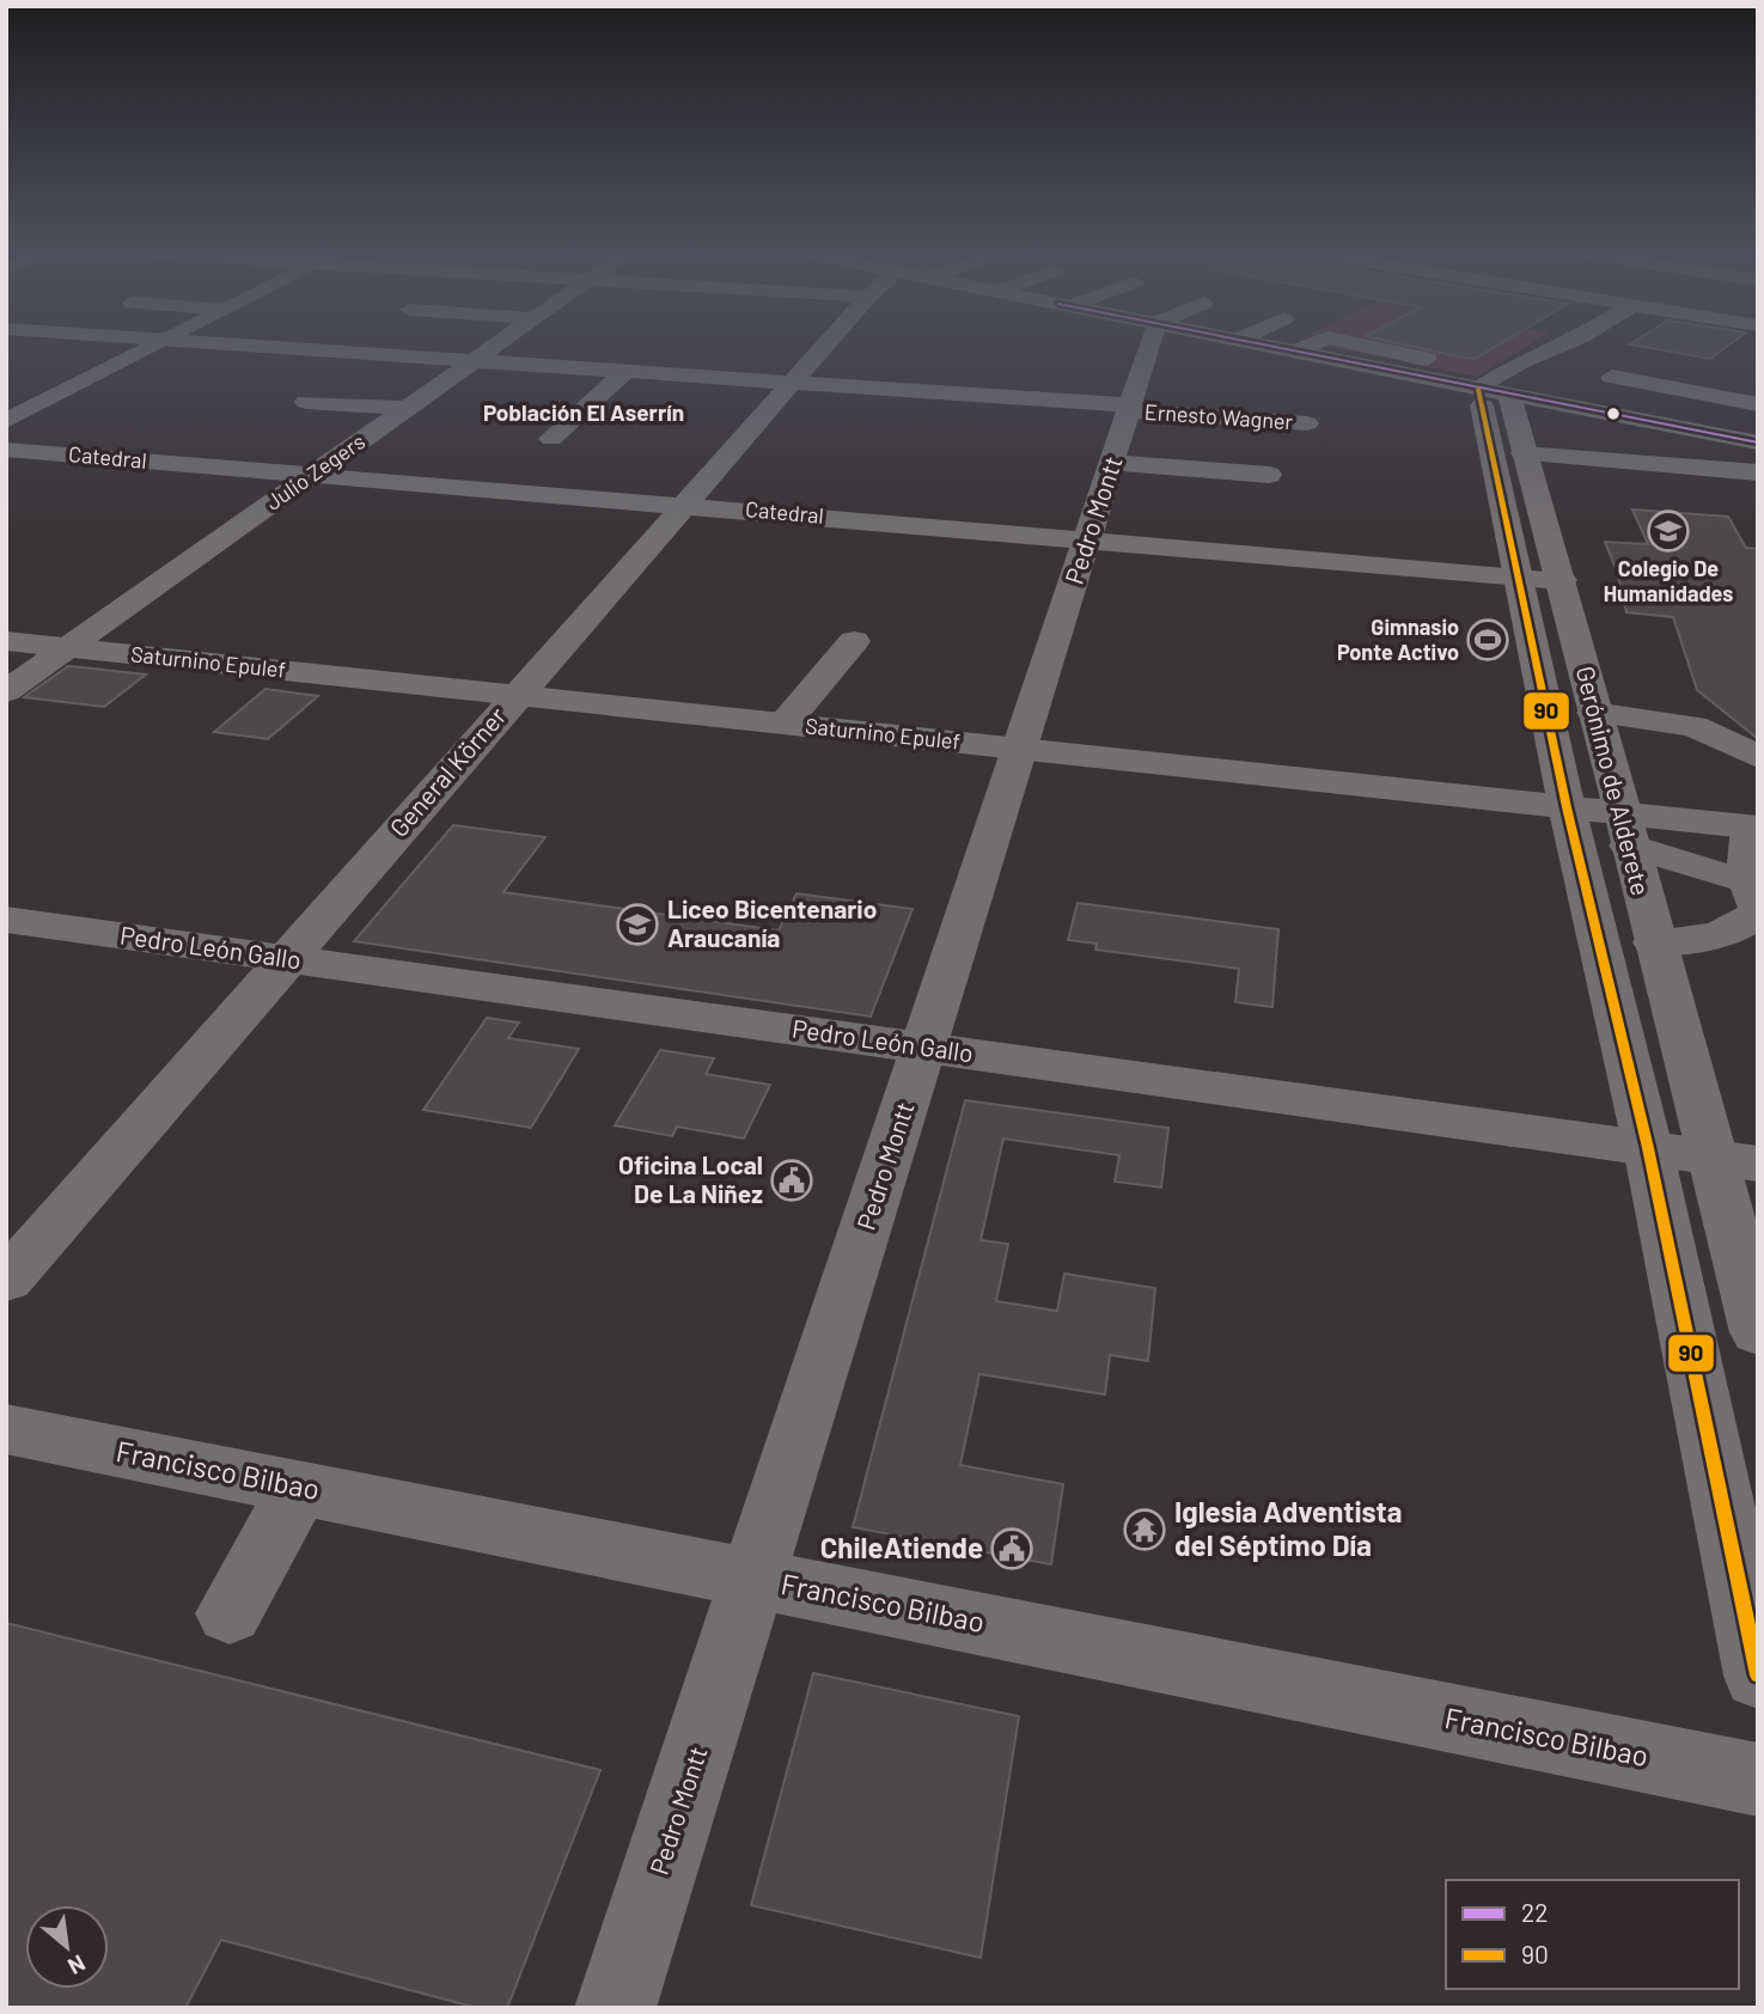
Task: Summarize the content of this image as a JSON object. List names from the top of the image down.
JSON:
{
  "streets": {
    "main road": ["Saturnino Epulef", "Gerónimo de Alderete"],
    "street": [
      "Ernesto Wagner",
      "Catedral",
      "Julio Zegers",
      "Pedro Montt",
      "General Körner",
      "Pedro León Gallo",
      "Francisco Bilbao"
    ]
  },
  "crossings": [
    ["Ernesto Wagner", "Julio Zegers"],
    ["Ernesto Wagner", "Pedro Montt"],
    ["Ernesto Wagner", "General Körner"],
    ["Catedral", "Julio Zegers"],
    ["Catedral", "Pedro Montt"],
    ["Catedral", "General Körner"],
    ["Catedral", "Gerónimo de Alderete"],
    ["Julio Zegers", "Saturnino Epulef"],
    ["Pedro Montt", "Saturnino Epulef"],
    ["Pedro Montt", "Pedro León Gallo"],
    ["Pedro Montt", "Francisco Bilbao"],
    ["Saturnino Epulef", "General Körner"],
    ["Saturnino Epulef", "Gerónimo de Alderete"],
    ["General Körner", "Pedro León Gallo"],
    ["Gerónimo de Alderete", "Pedro León Gallo"]
  ],
  "districts": ["Población El Aserrín"],
  "places": {
    "school or university": ["Colegio De Humanidades", "Liceo Bicentenario Araucanía"],
    "sports": ["Gimnasio Ponte Activo"],
    "public building": ["Oficina Local De La Niñez", "ChileAtiende"],
    "temple": ["Iglesia Adventista del Séptimo Día"]
  },
  "lines": ["transit line 22", "transit line 90"],
  "legend": ["22", "90"],
  "north": "bottom right"
}
